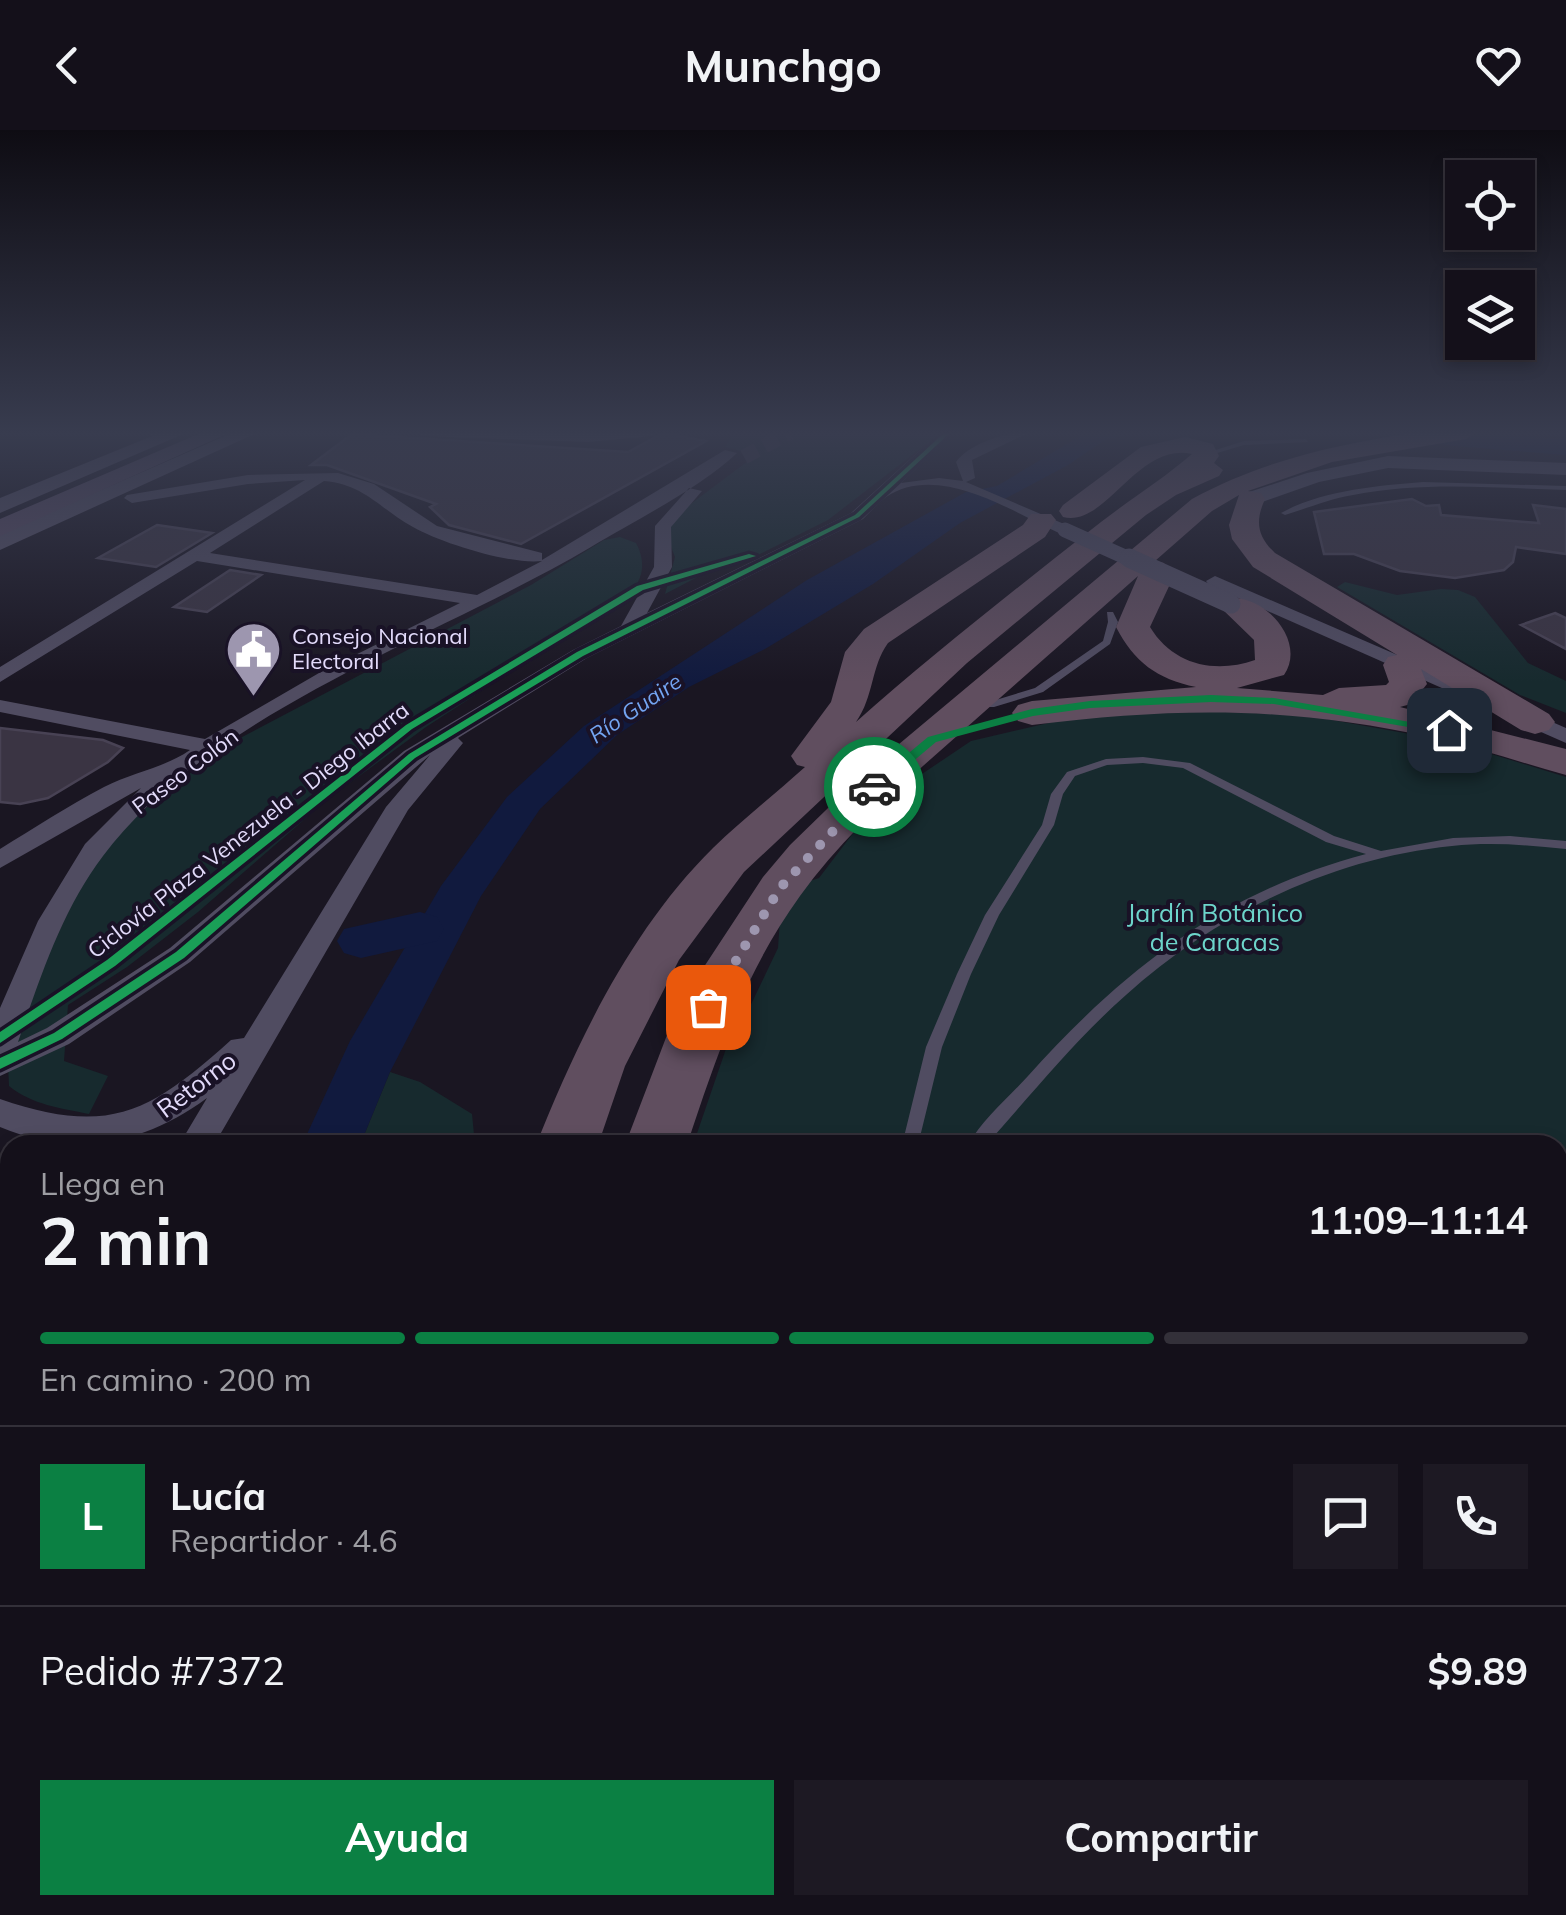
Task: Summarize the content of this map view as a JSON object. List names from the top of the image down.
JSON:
{
  "streets": {
    "street": ["Paseo Colón", "Retorno"],
    "cycle path": ["Ciclovía Plaza Venezuela - Diego Ibarra"]
  },
  "water": ["Río Guaire"],
  "parks": ["Jardín Botánico de Caracas"],
  "places": {
    "public building": ["Consejo Nacional Electoral"]
  },
  "page": {
    "header": "Munchgo",
    "heading": ["2 min", "Llega en", "11:09–11:14"],
    "panel": [
      "Lucía",
      "Repartidor · 4.6",
      "Pedido #7372",
      "$9.89"
    ],
    "bar": "En camino · 200 m",
    "round": "L",
    "buttons": ["Ayuda", "Compartir"]
  }
}
